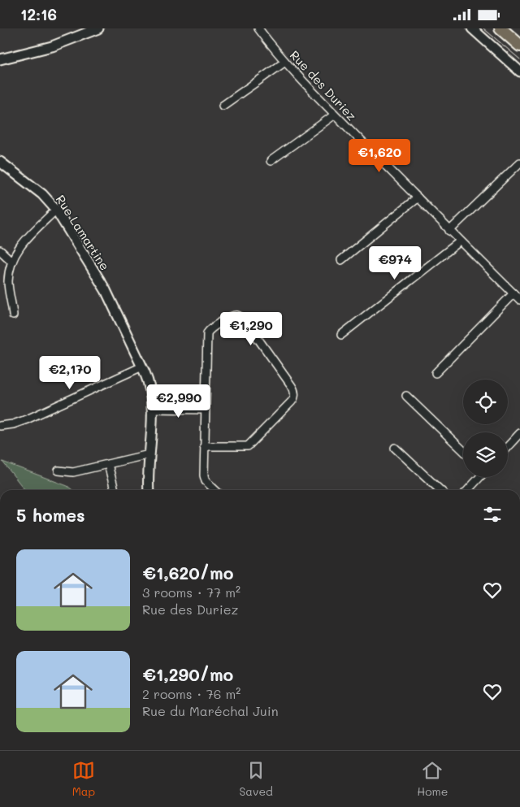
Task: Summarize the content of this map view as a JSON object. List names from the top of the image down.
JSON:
{
  "streets": {
    "street": ["Rue des Duriez", "Rue Lamartine"]
  },
  "page": {
    "status": "12:16",
    "price": [
      "€1,620",
      "€974",
      "€1,290",
      "€2,170",
      "€2,990"
    ],
    "heading": "5 homes",
    "list": [
      {
        "name": "€1,620/mo",
        "note": "3 rooms · 77 m² · Rue des Duriez"
      },
      {
        "name": "€1,290/mo",
        "note": "2 rooms · 76 m² · Rue du Maréchal Juin"
      }
    ],
    "tabs": ["Map", "Saved", "Home"]
  }
}
